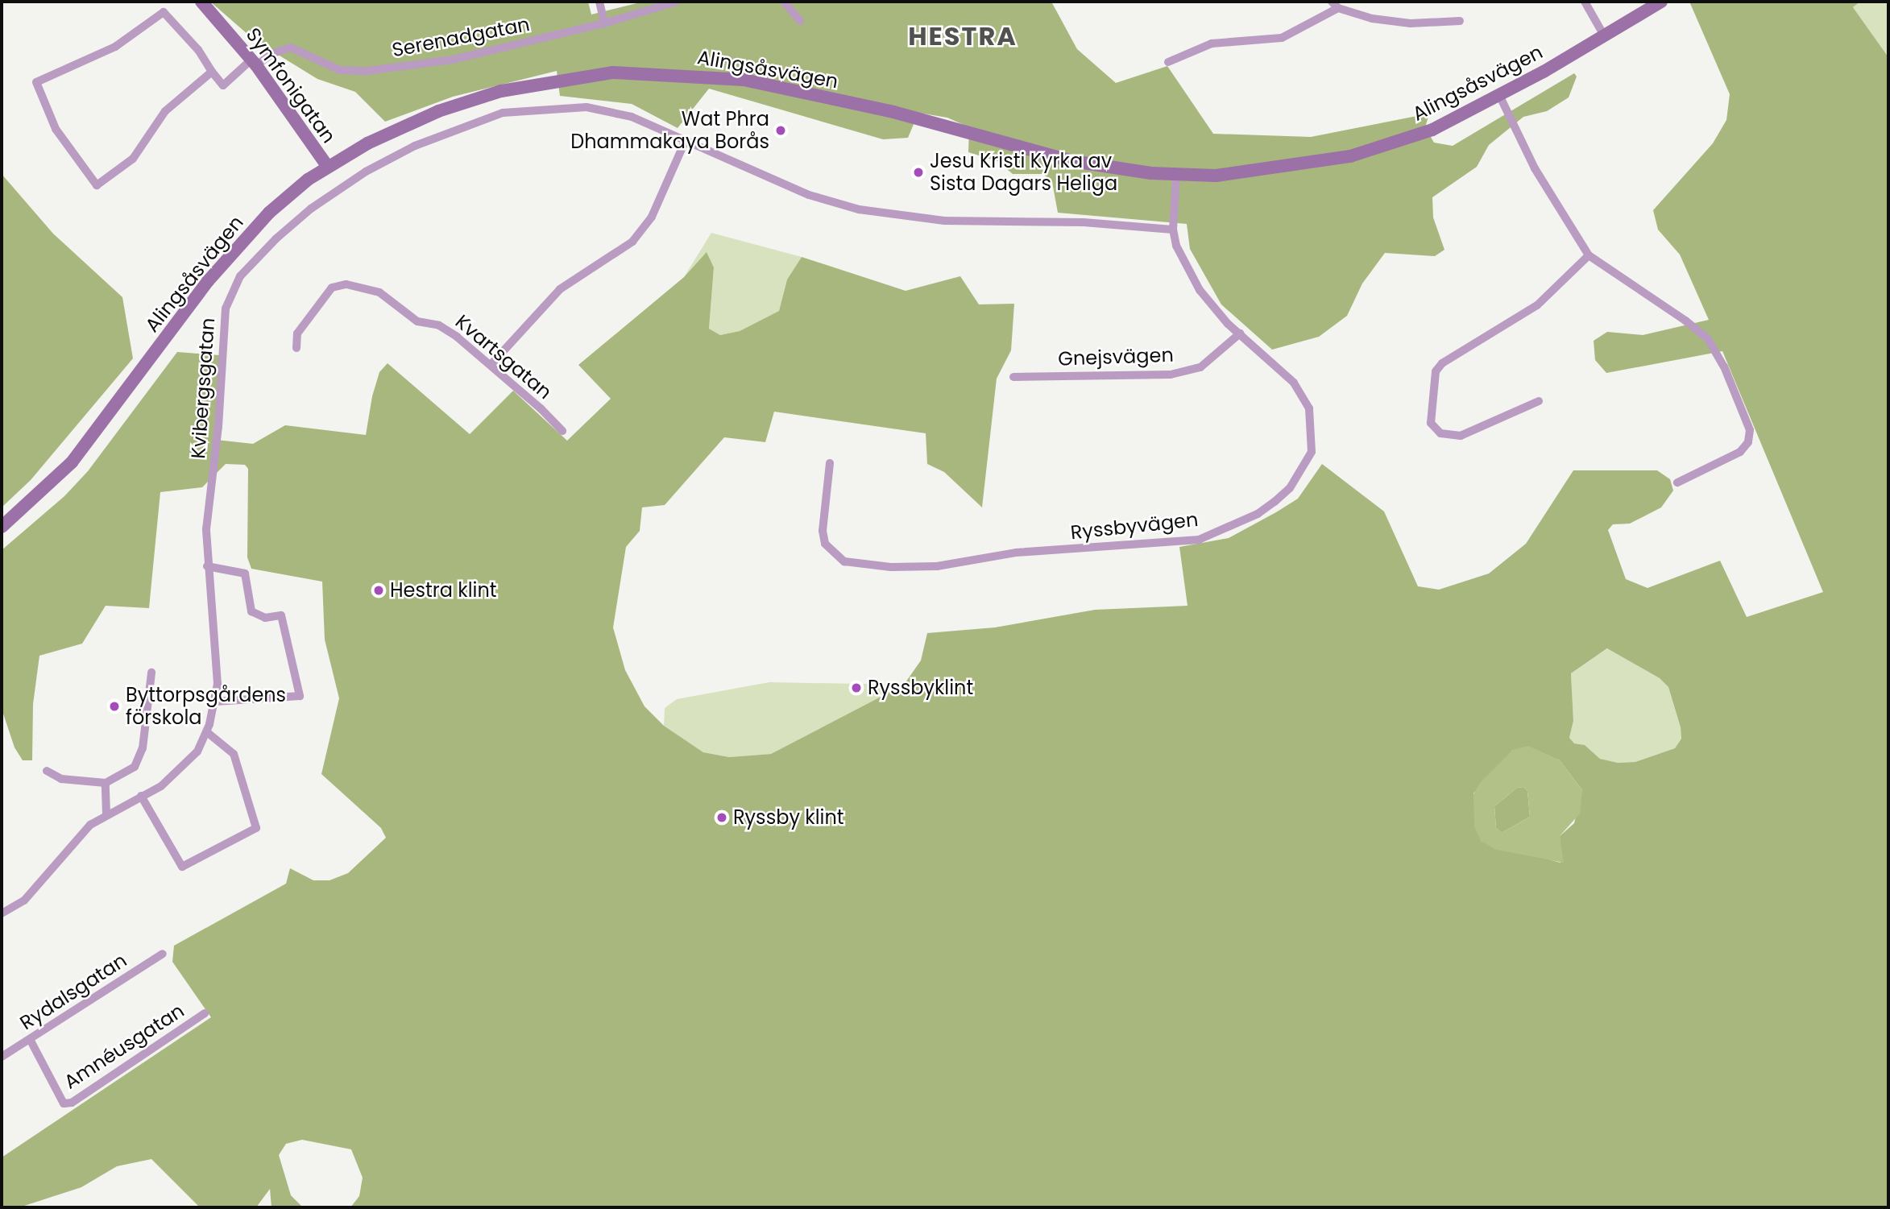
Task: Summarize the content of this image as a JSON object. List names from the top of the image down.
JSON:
{
  "streets": {
    "main road": ["Alingsåsvägen", "Symfonigatan"],
    "street": [
      "Serenadgatan",
      "Kvartsgatan",
      "Gnejsvägen",
      "Kvibergsgatan",
      "Ryssbyvägen",
      "Rydalsgatan",
      "Amnéusgatan"
    ]
  },
  "crossings": [
    ["Serenadgatan", "Symfonigatan"],
    ["Alingsåsvägen", "Symfonigatan"],
    ["Alingsåsvägen", "Ryssbyvägen"],
    ["Gnejsvägen", "Ryssbyvägen"],
    ["Kvibergsgatan", "Ryssbyvägen"],
    ["Rydalsgatan", "Amnéusgatan"]
  ],
  "districts": ["HESTRA"],
  "places": [
    "Wat Phra Dhammakaya Borås",
    "Jesu Kristi Kyrka av Sista Dagars Heliga",
    "Hestra klint",
    "Ryssbyklint",
    "Byttorpsgårdens förskola",
    "Ryssby klint"
  ]
}
